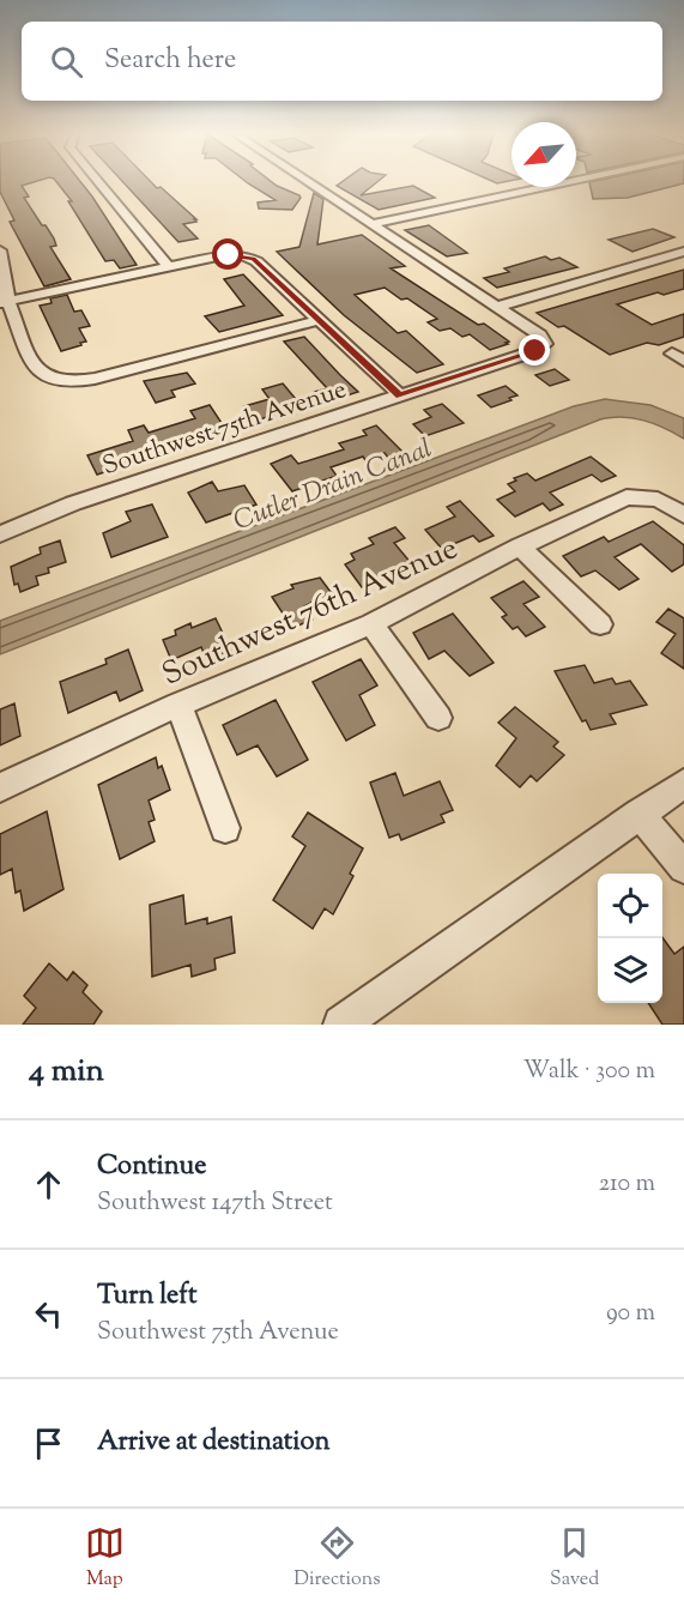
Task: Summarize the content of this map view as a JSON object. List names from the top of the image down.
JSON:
{
  "streets": {
    "street": ["Southwest 75th Avenue", "Southwest 76th Avenue"]
  },
  "water": ["Cutler Drain Canal"],
  "north": "bottom left",
  "page": {
    "search": "Search here",
    "heading": ["4 min", "Walk · 300 m"],
    "list": [
      ["Continue", "Southwest 147th Street", "210 m"],
      ["Turn left", "Southwest 75th Avenue", "90 m"],
      "Arrive at destination"
    ],
    "nav": ["Map", "Directions", "Saved"]
  }
}
